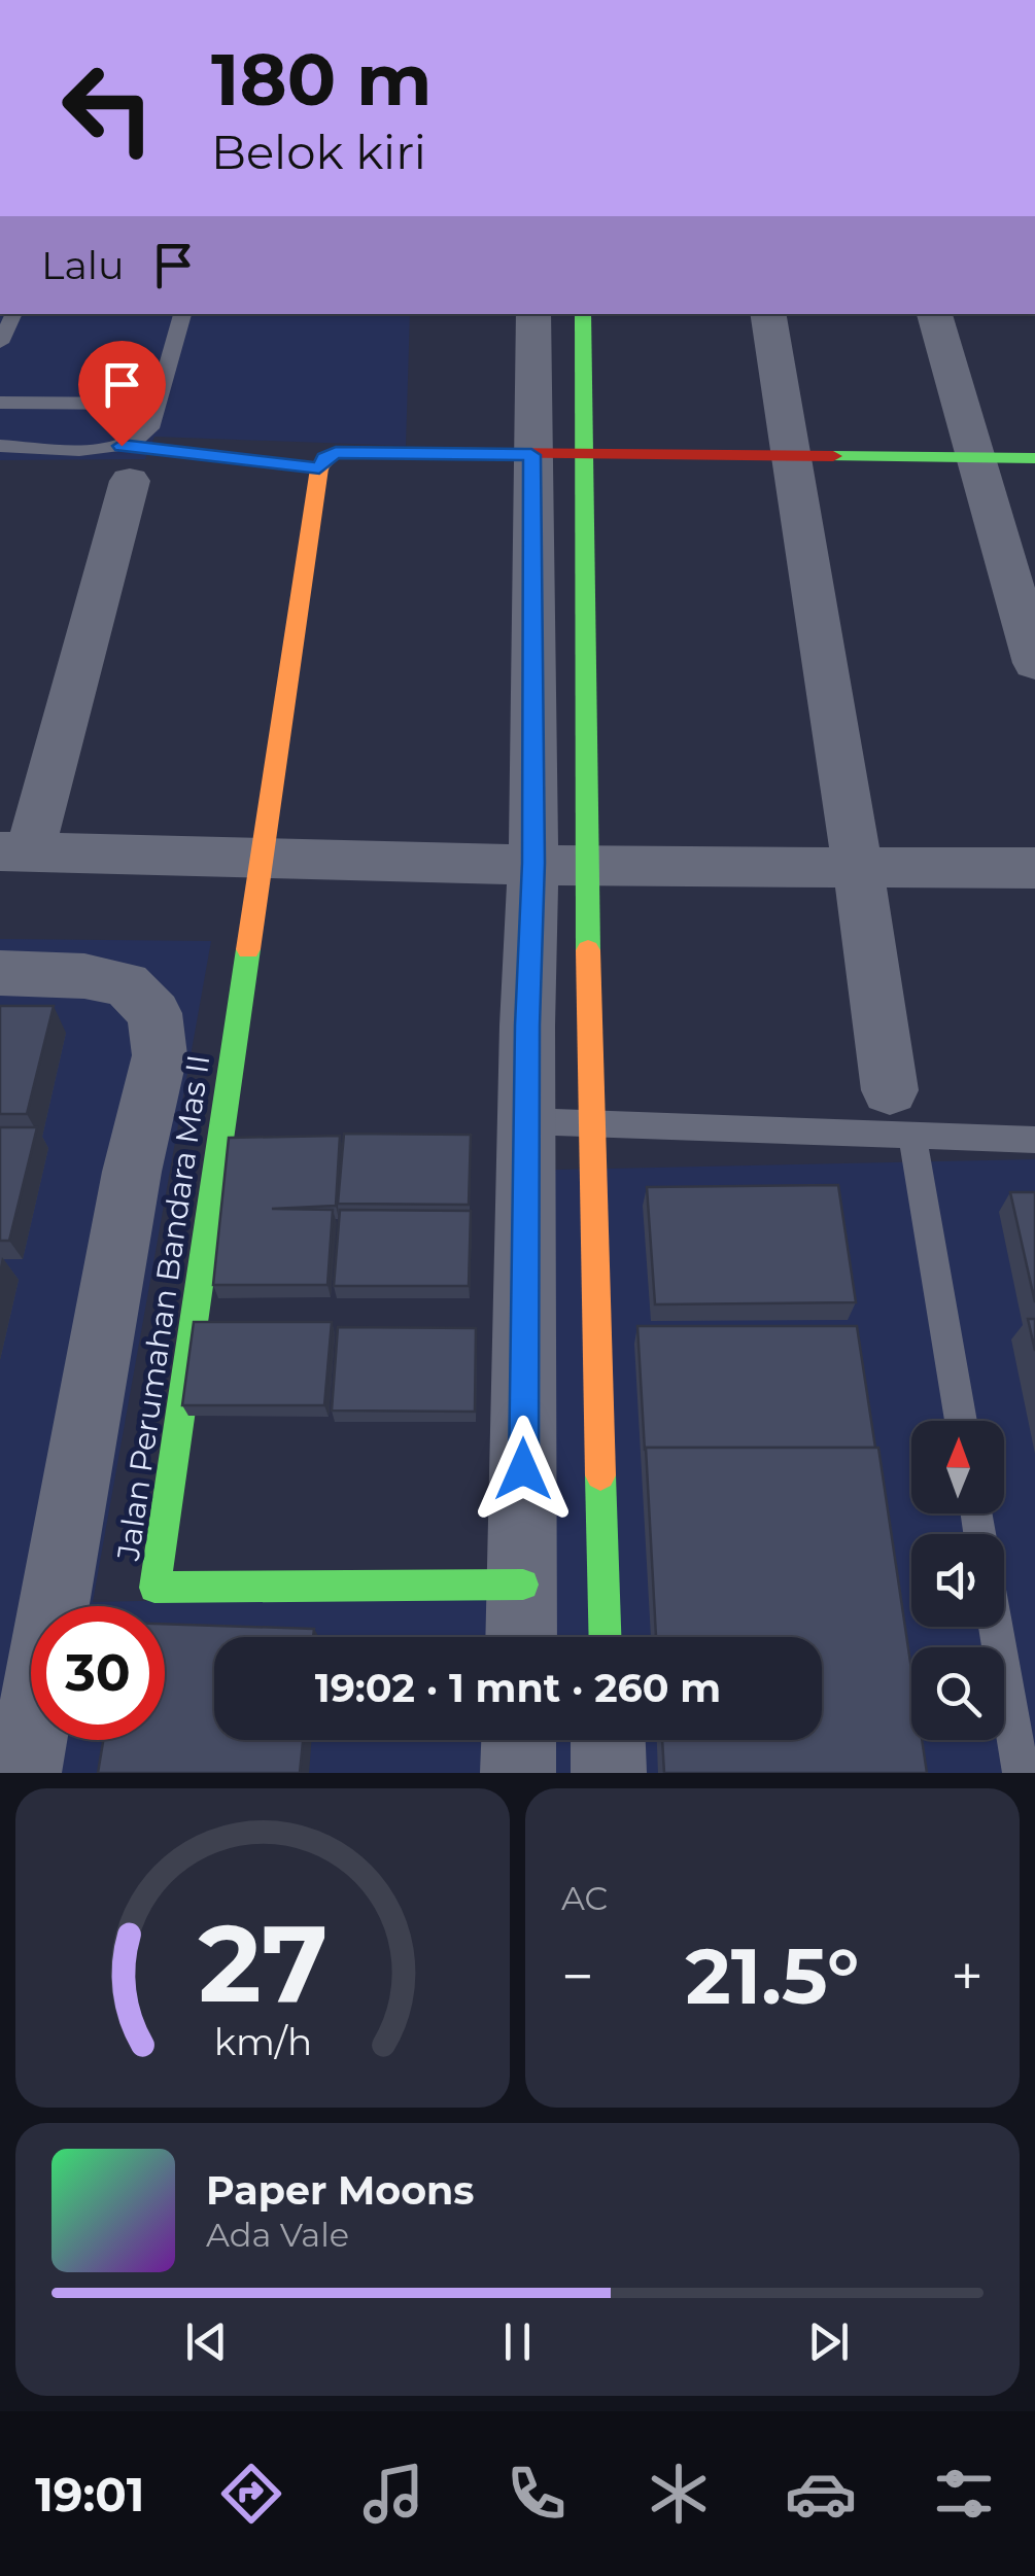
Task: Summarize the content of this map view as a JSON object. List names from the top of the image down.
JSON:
{
  "streets": {
    "street": ["Jalan Perumahan Bandara Mas II"]
  },
  "north": "top",
  "page": {
    "turn": ["180 m", "Belok kiri"],
    "then": "Lalu",
    "limit": "30",
    "trip": "19:02 · 1 mnt · 260 m",
    "tile": "AC",
    "heat": ["−", "21.5°", "+"],
    "song": ["Paper Moons", "Ada Vale"],
    "tabs": "19:01",
    "gauge": ["27", "km/h"]
  }
}
